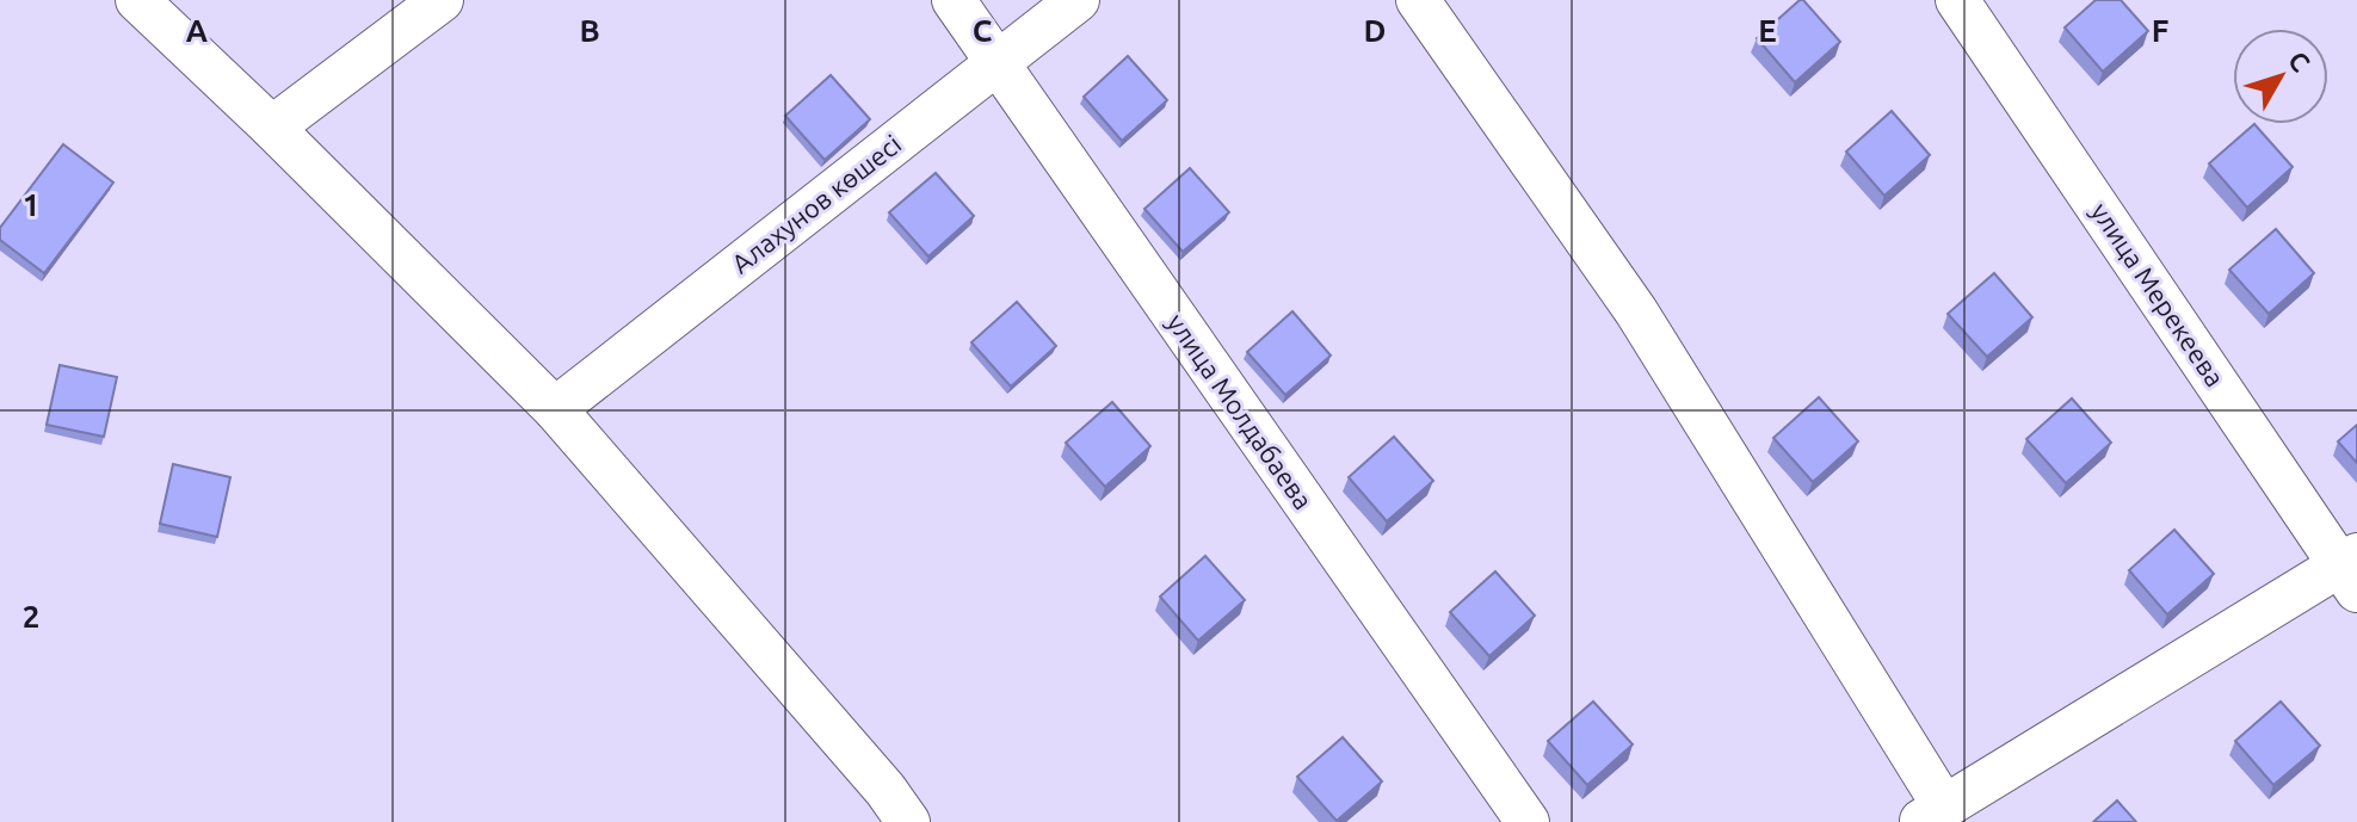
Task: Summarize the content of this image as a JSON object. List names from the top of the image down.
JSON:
{
  "streets": {
    "street": ["Алахунов көшесі", "улица Мерекеева", "улица Молдабаева"]
  },
  "crossings": [
    ["Алахунов көшесі", "улица Молдабаева"]
  ],
  "north": "top right",
  "grid": {
    "columns": [
      "A",
      "B",
      "C",
      "D",
      "E",
      "F"
    ],
    "rows": ["1", "2"]
  }
}
